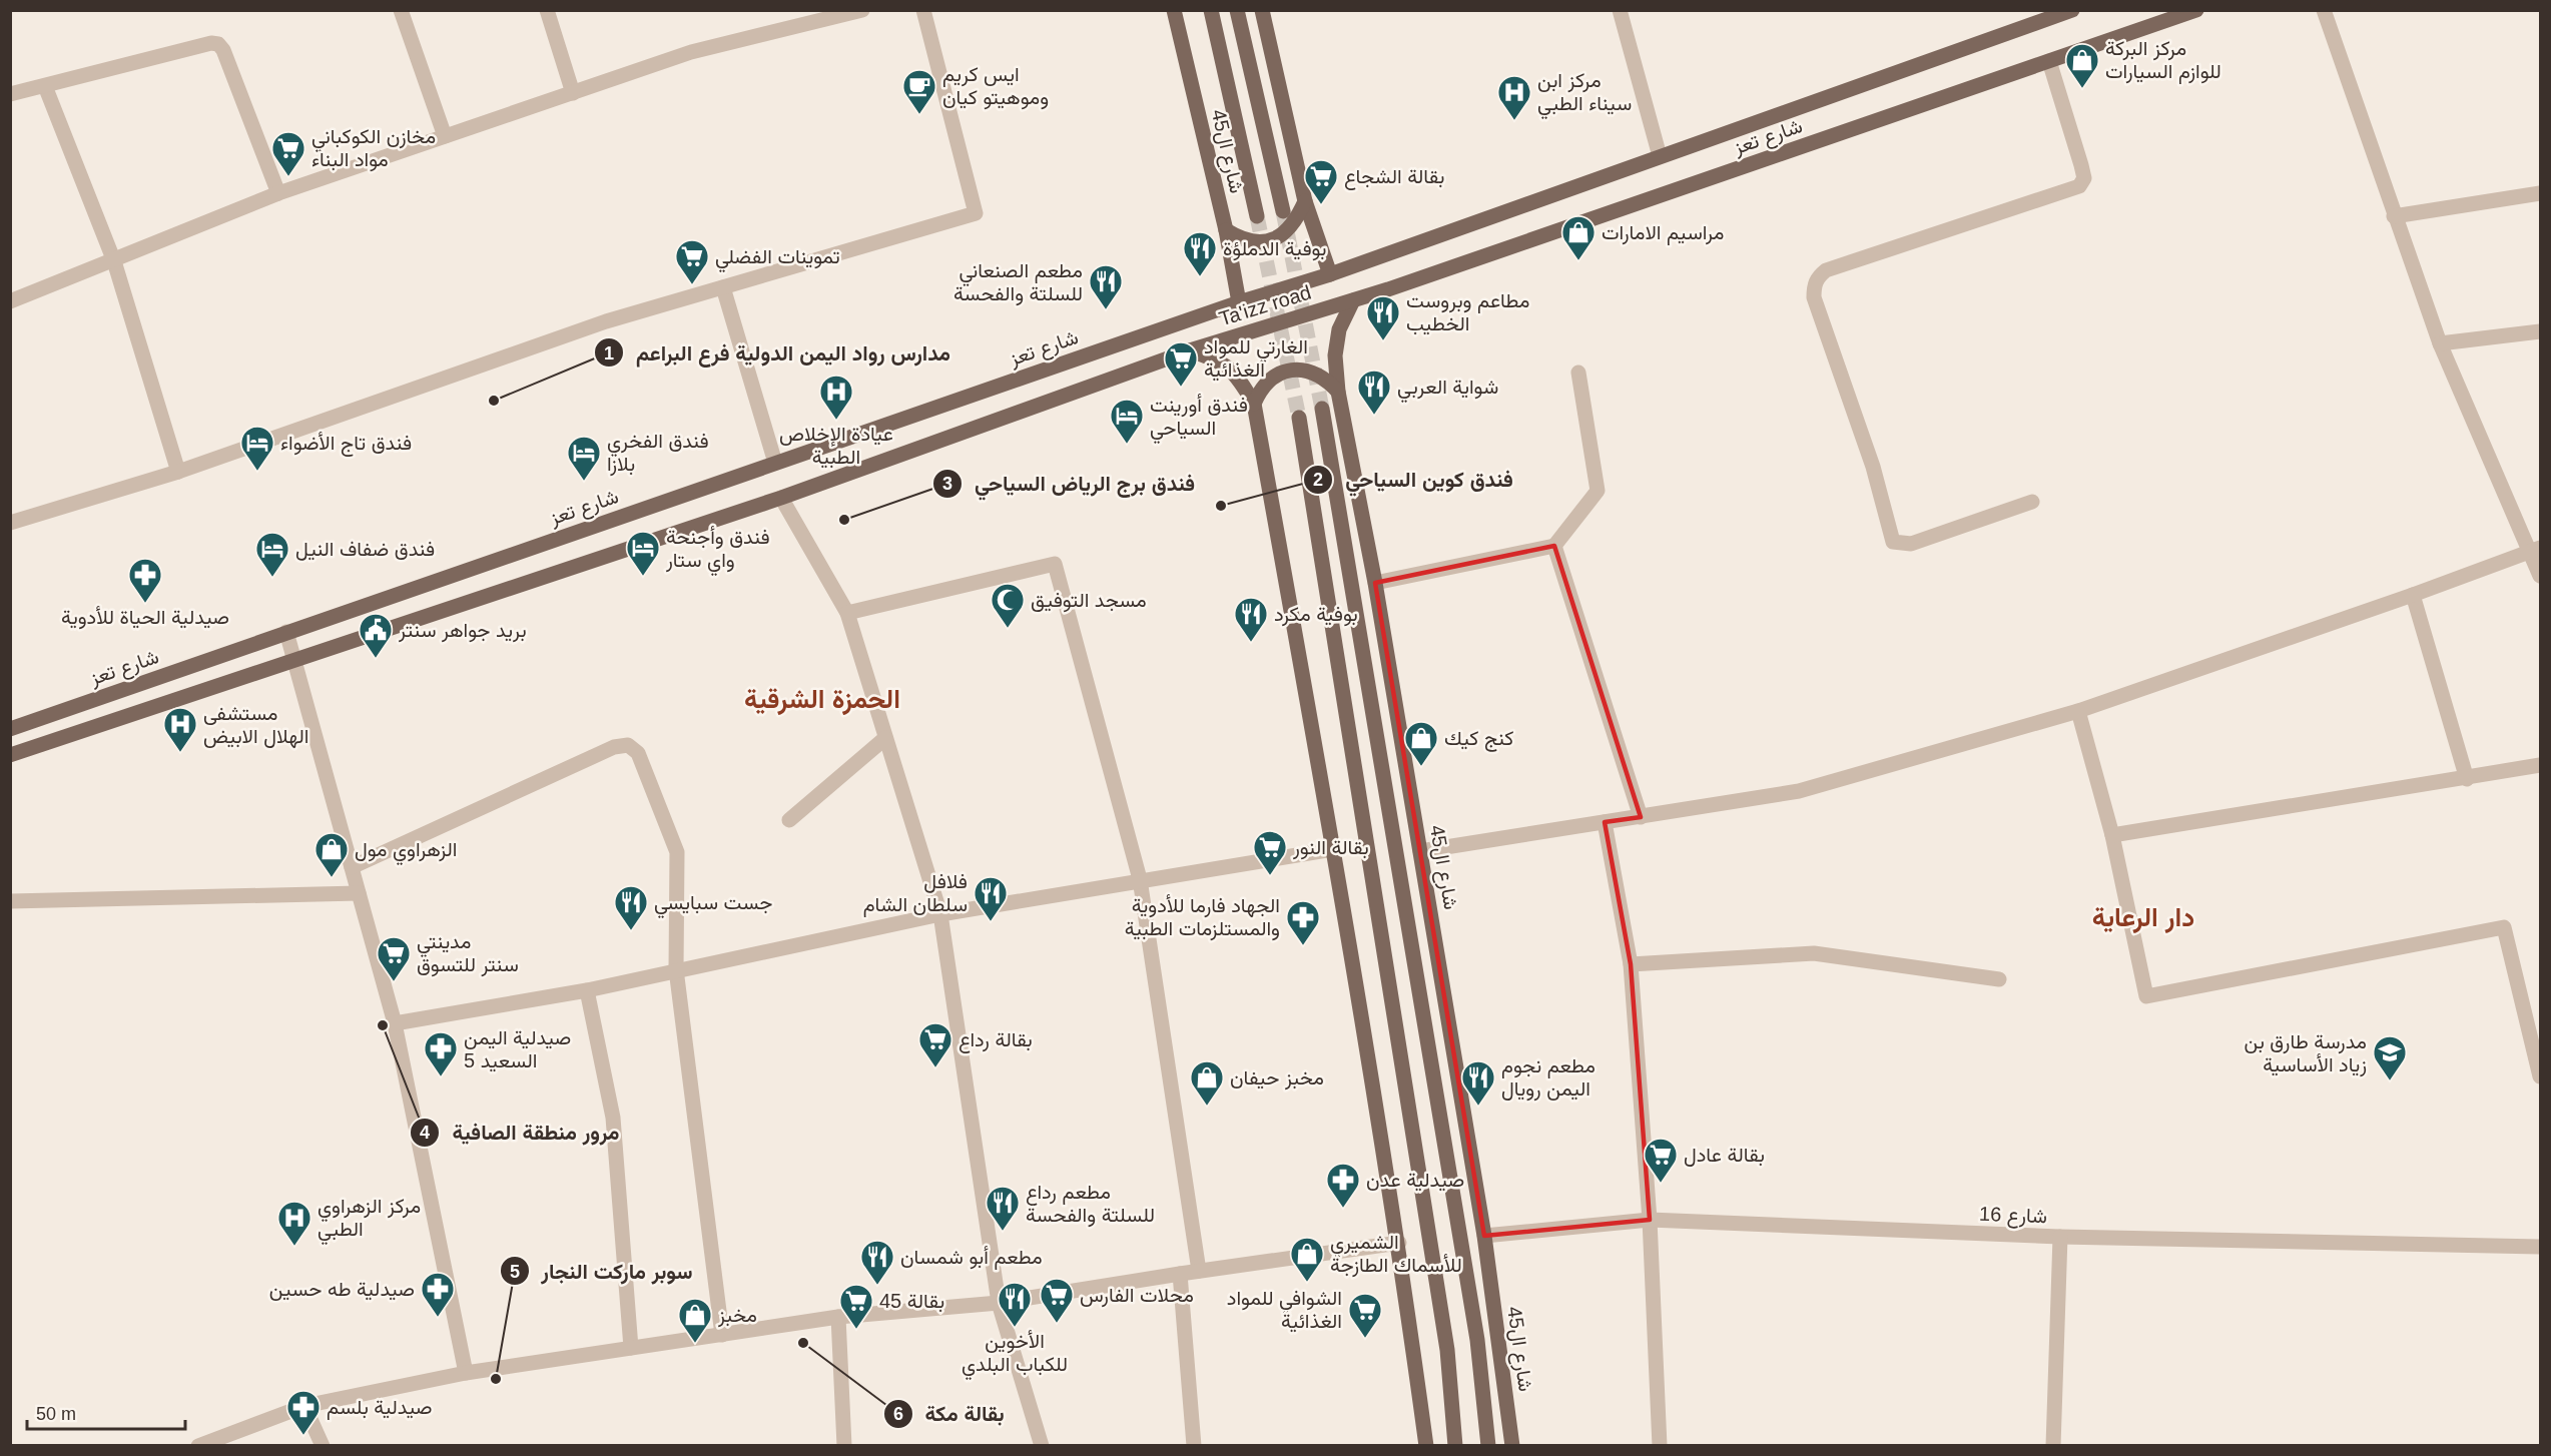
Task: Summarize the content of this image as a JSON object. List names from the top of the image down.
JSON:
{
  "streets": {
    "main road": ["شارع تعز", "شارع ال45", "Ta'izz road"],
    "street": ["شارع 16"]
  },
  "crossings": [
    ["شارع تعز", "شارع ال45"],
    ["شارع تعز", "Ta'izz road"],
    ["شارع ال45", "Ta'izz road"],
    ["شارع ال45", "شارع 16"]
  ],
  "districts": ["الحمزة الشرقية", "دار الرعاية"],
  "places": {
    "shop": [
      "مركز البركة للوازم السيارات",
      "مراسيم الامارات",
      "كنج كيك",
      "الزهراوي مول",
      "مخبز حيفان",
      "الشميري للأسماك الطازجة",
      "مخبز"
    ],
    "cafe": ["ايس كريم وموهيتو كيان"],
    "hospital": [
      "مركز ابن سيناء الطبي",
      "عيادة الإخلاص الطبية",
      "مستشفى الهلال الابيض",
      "مركز الزهراوي الطبي"
    ],
    "supermarket": [
      "مخازن الكوكباني مواد البناء",
      "بقالة الشجاع",
      "تموينات الفضلي",
      "الغارتي للمواد الغذائية",
      "بقالة النور",
      "مدينتي سنتر للتسوق",
      "بقالة رداع",
      "بقالة عادل",
      "محلات الفارس",
      "بقالة 45",
      "الشوافي للمواد الغذائية"
    ],
    "restaurant": [
      "بوفية الدملؤة",
      "مطعم الصنعاني للسلتة والفحسة",
      "مطاعم وبروست الخطيب",
      "شواية العربي",
      "بوفية مكرد",
      "فلافل سلطان الشام",
      "جست سبايسي",
      "مطعم نجوم اليمن رويال",
      "مطعم رداع للسلتة والفحسة",
      "مطعم أبو شمسان",
      "الأخوين للكباب البلدي"
    ],
    "other": [
      "مدارس رواد اليمن الدولية فرع البراعم",
      "فندق كوين السياحي",
      "فندق برج الرياض السياحي",
      "مرور منطقة الصافية",
      "بقالة مكة",
      "سوبر ماركت النجار"
    ],
    "hotel": [
      "فندق أورينت السياحي",
      "فندق تاج الأضواء",
      "فندق الفخري بلازا",
      "فندق وأجنحة واي ستار",
      "فندق ضفاف النيل"
    ],
    "pharmacy": [
      "صيدلية الحياة للأدوية",
      "الجهاد فارما للأدوية والمستلزمات الطبية",
      "صيدلية اليمن السعيد 5",
      "صيدلية عدن",
      "صيدلية طه حسين",
      "صيدلية بلسم"
    ],
    "mosque": ["مسجد التوفيق"],
    "public building": ["بريد جواهر سنتر"],
    "school or university": ["مدرسة طارق بن زياد الأساسية"]
  },
  "scale_bar": "50 m"
}
